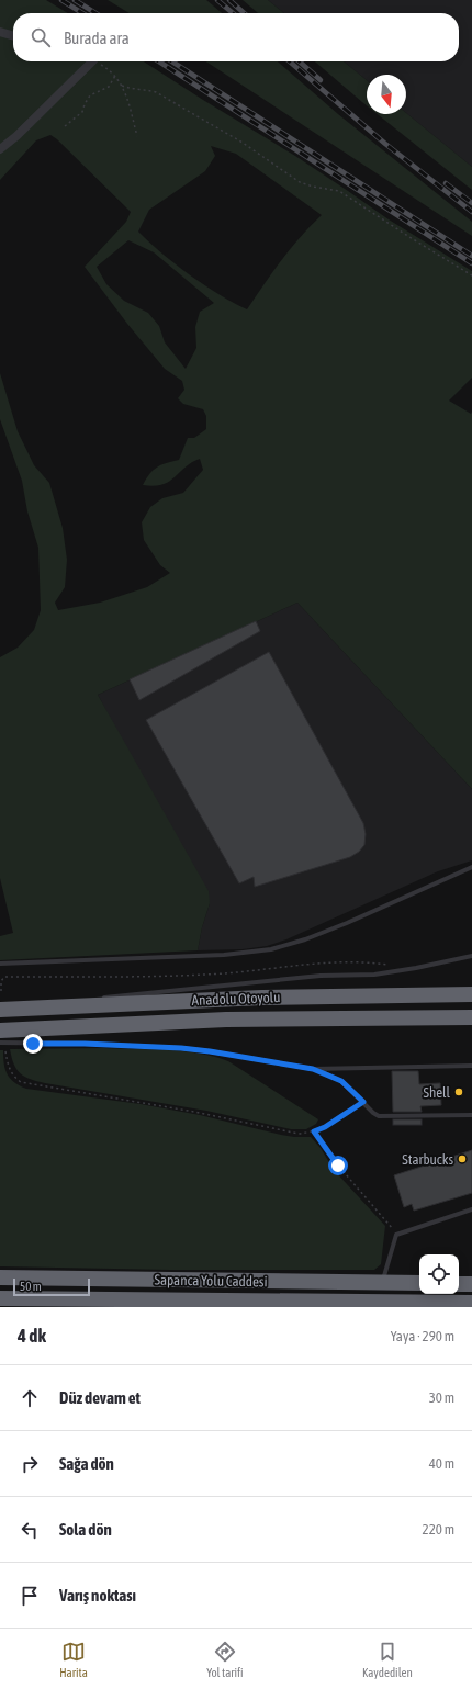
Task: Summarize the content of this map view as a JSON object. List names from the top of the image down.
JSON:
{
  "streets": {
    "highway": ["Anadolu Otoyolu", "Sapanca Yolu Caddesi"]
  },
  "places": ["Shell", "Starbucks"],
  "scale_bar": "50 m",
  "north": "bottom",
  "page": {
    "search": "Burada ara",
    "scale": "50 m",
    "heading": ["4 dk", "Yaya · 290 m"],
    "list": [
      ["Düz devam et", "30 m"],
      ["Sağa dön", "40 m"],
      ["Sola dön", "220 m"],
      "Varış noktası"
    ],
    "nav": ["Harita", "Yol tarifi", "Kaydedilen"]
  }
}
